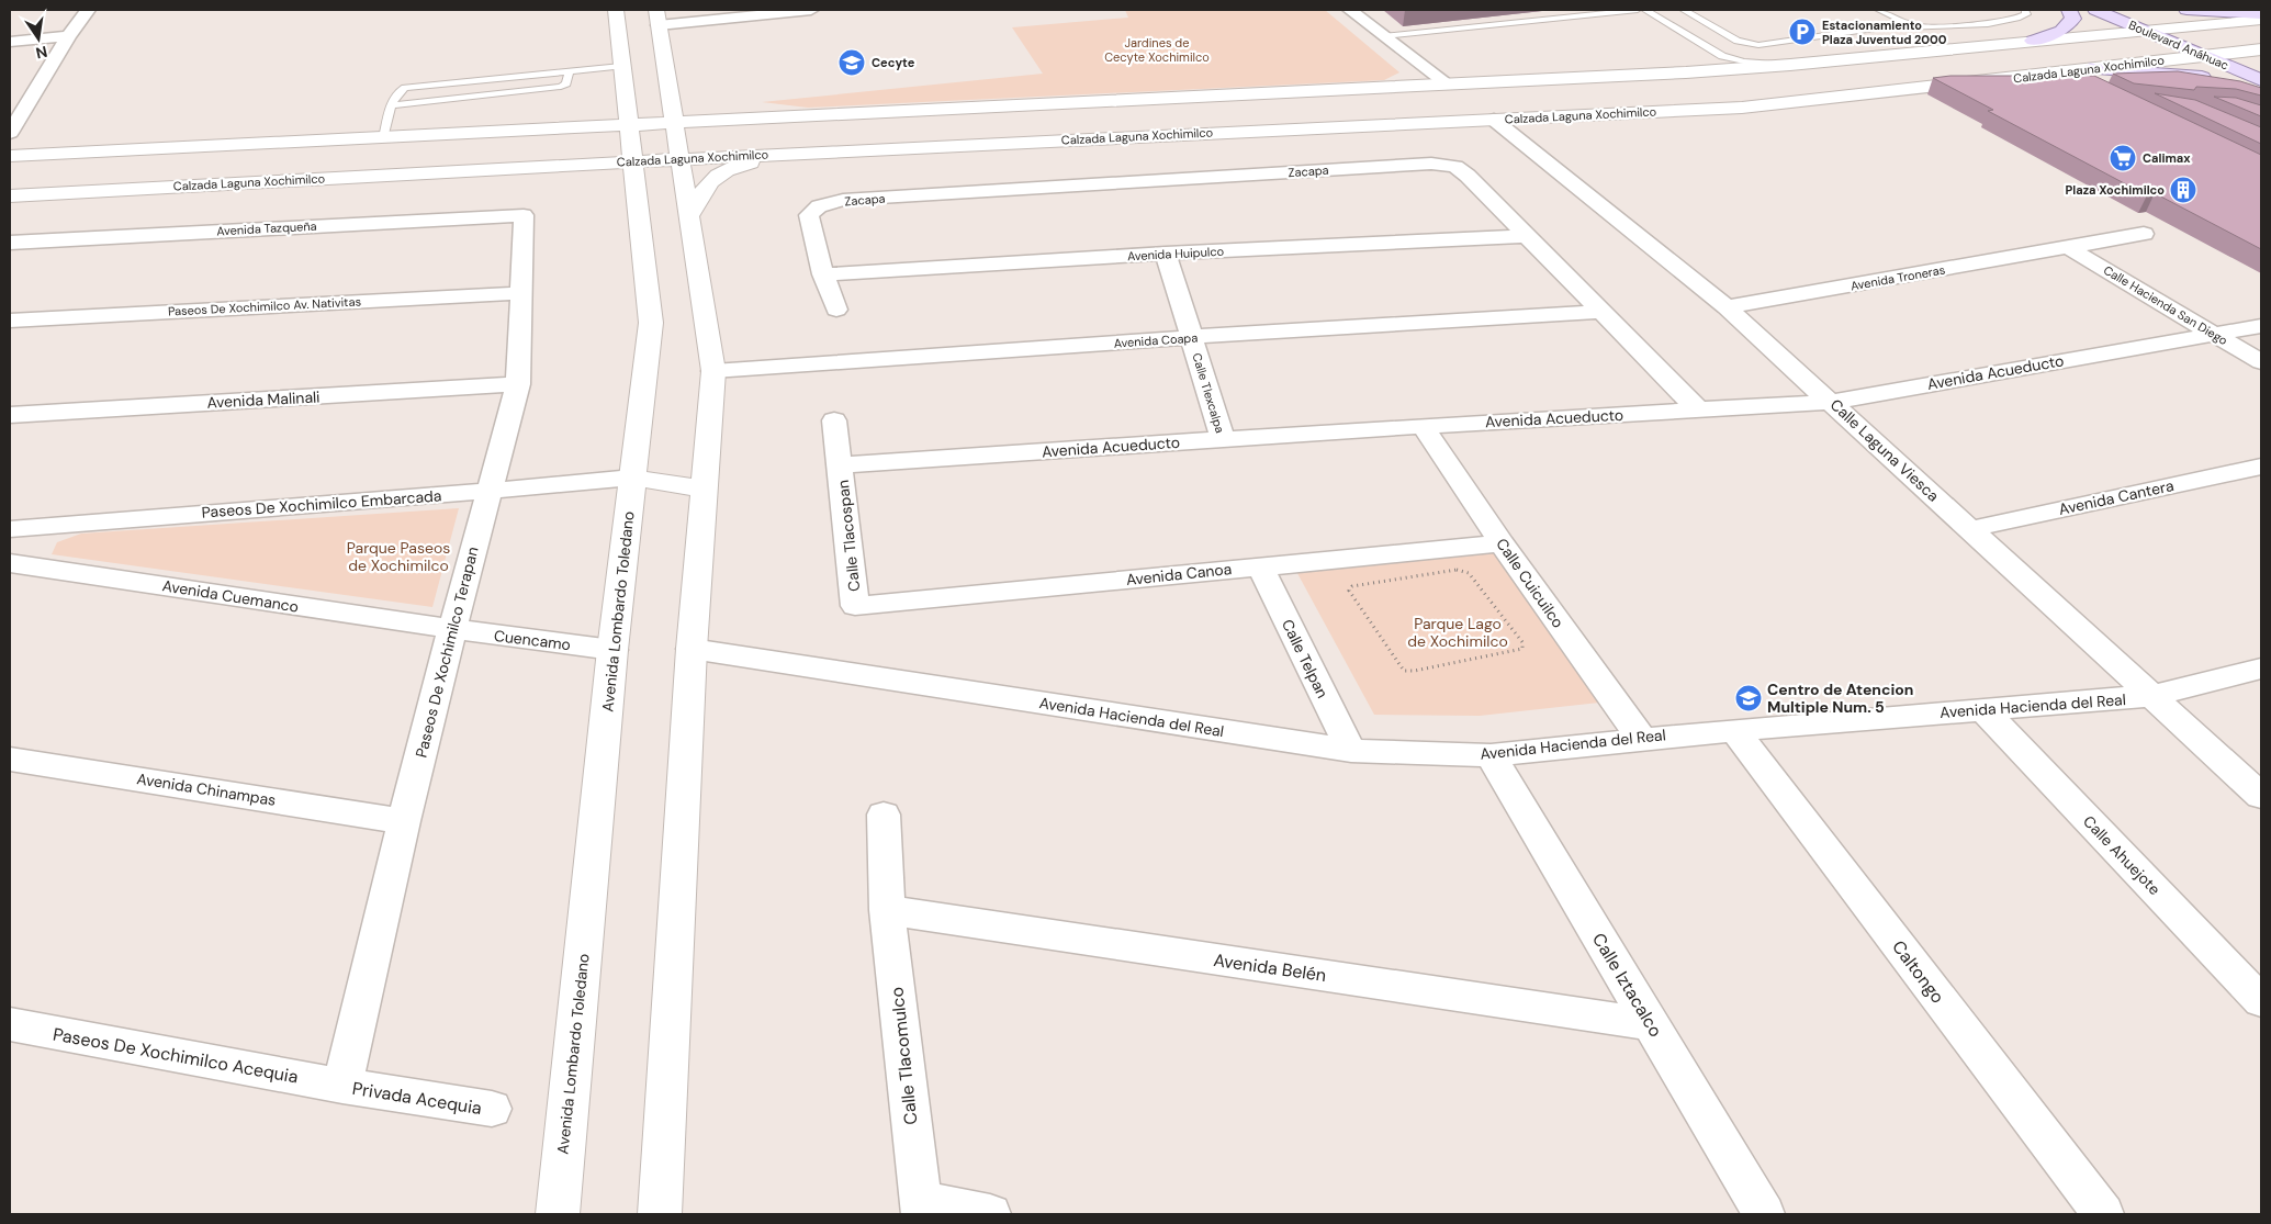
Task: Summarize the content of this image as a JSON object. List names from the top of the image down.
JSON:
{
  "streets": {
    "main road": ["Boulevard Anáhuac", "Calzada Laguna Xochimilco", "Avenida Lombardo Toledano"],
    "street": [
      "Zacapa",
      "Avenida Tazqueña",
      "Avenida Huipulco",
      "Avenida Troneras",
      "Calle Hacienda San Diego",
      "Paseos De Xochimilco Av. Nativitas",
      "Avenida Coapa",
      "Avenida Acueducto",
      "Calle Tlexcalpa",
      "Avenida Malinali",
      "Calle Laguna Viesca",
      "Avenida Cantera",
      "Paseos De Xochimilco Embarcada",
      "Calle Tlacospan",
      "Avenida Canoa",
      "Calle Cuicuilco",
      "Avenida Cuemanco",
      "Cuencamo",
      "Paseos De Xochimilco Terapan",
      "Calle Telpan",
      "Avenida Hacienda del Real",
      "Avenida Chinampas",
      "Calle Ahuejote",
      "Avenida Belén",
      "Caltongo",
      "Calle Iztacalco",
      "Paseos De Xochimilco Acequia",
      "Calle Tlacomulco",
      "Privada Acequia"
    ]
  },
  "crossings": [
    ["Boulevard Anáhuac", "Calzada Laguna Xochimilco"],
    ["Calzada Laguna Xochimilco", "Calle Laguna Viesca"],
    ["Calzada Laguna Xochimilco", "Avenida Lombardo Toledano"],
    ["Zacapa", "Avenida Huipulco"],
    ["Zacapa", "Avenida Coapa"],
    ["Zacapa", "Avenida Acueducto"],
    ["Avenida Tazqueña", "Paseos De Xochimilco Terapan"],
    ["Avenida Huipulco", "Calle Tlexcalpa"],
    ["Avenida Troneras", "Calle Hacienda San Diego"],
    ["Avenida Troneras", "Calle Laguna Viesca"],
    ["Calle Hacienda San Diego", "Avenida Acueducto"],
    ["Paseos De Xochimilco Av. Nativitas", "Paseos De Xochimilco Terapan"],
    ["Avenida Coapa", "Calle Tlexcalpa"],
    ["Avenida Acueducto", "Calle Tlexcalpa"],
    ["Avenida Acueducto", "Calle Laguna Viesca"],
    ["Avenida Acueducto", "Calle Tlacospan"],
    ["Avenida Acueducto", "Calle Cuicuilco"],
    ["Avenida Malinali", "Paseos De Xochimilco Terapan"],
    ["Calle Laguna Viesca", "Avenida Cantera"],
    ["Calle Laguna Viesca", "Avenida Hacienda del Real"],
    ["Paseos De Xochimilco Embarcada", "Avenida Lombardo Toledano"],
    ["Paseos De Xochimilco Embarcada", "Paseos De Xochimilco Terapan"],
    ["Calle Tlacospan", "Avenida Canoa"],
    ["Avenida Canoa", "Calle Cuicuilco"],
    ["Avenida Canoa", "Calle Telpan"],
    ["Calle Cuicuilco", "Avenida Hacienda del Real"],
    ["Avenida Cuemanco", "Cuencamo"],
    ["Avenida Cuemanco", "Paseos De Xochimilco Terapan"],
    ["Avenida Lombardo Toledano", "Cuencamo"],
    ["Cuencamo", "Paseos De Xochimilco Terapan"],
    ["Paseos De Xochimilco Terapan", "Avenida Chinampas"],
    ["Paseos De Xochimilco Terapan", "Paseos De Xochimilco Acequia"],
    ["Paseos De Xochimilco Terapan", "Privada Acequia"],
    ["Calle Telpan", "Avenida Hacienda del Real"],
    ["Avenida Hacienda del Real", "Calle Ahuejote"],
    ["Avenida Hacienda del Real", "Caltongo"],
    ["Avenida Hacienda del Real", "Calle Iztacalco"],
    ["Avenida Belén", "Calle Iztacalco"],
    ["Avenida Belén", "Calle Tlacomulco"],
    ["Paseos De Xochimilco Acequia", "Privada Acequia"]
  ],
  "parks": ["Jardines de Cecyte Xochimilco", "Parque Paseos de Xochimilco", "Parque Lago de Xochimilco"],
  "places": {
    "parking": ["Estacionamiento Plaza Juventud 2000"],
    "school or university": ["Cecyte", "Centro de Atencion Multiple Num. 5"],
    "supermarket": ["Calimax"],
    "building": ["Plaza Xochimilco"]
  },
  "north": "bottom"
}
